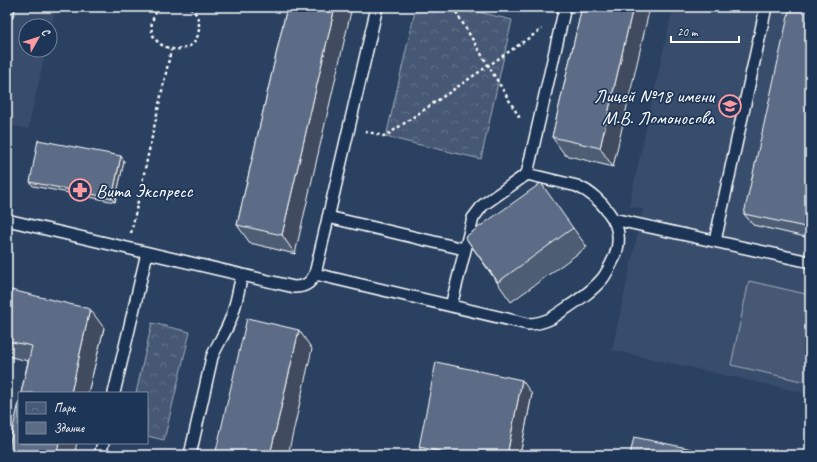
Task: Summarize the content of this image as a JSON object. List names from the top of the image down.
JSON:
{
  "places": {
    "school or university": ["Лицей №18 имени М.В. Ломоносова"],
    "pharmacy": ["Вита Экспресс"]
  },
  "legend": ["Парк", "Здание"],
  "scale_bar": "20 m",
  "north": "top right"
}
